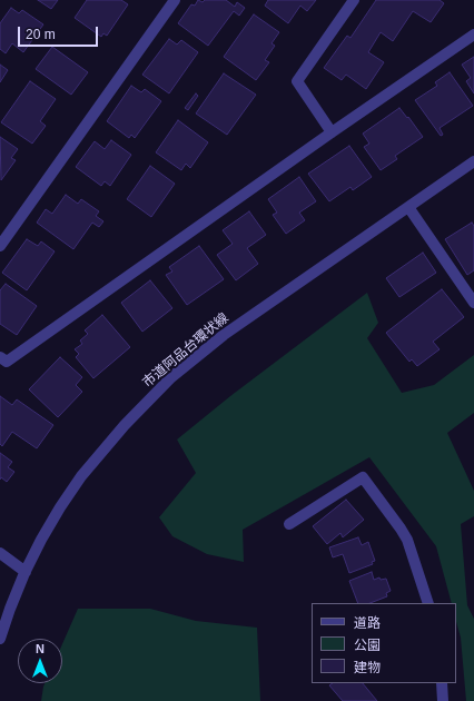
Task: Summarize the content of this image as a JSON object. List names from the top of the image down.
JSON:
{
  "streets": {
    "street": ["市道阿品台環状線"]
  },
  "legend": ["道路", "公園", "建物"],
  "scale_bar": "20 m",
  "north": "top"
}
